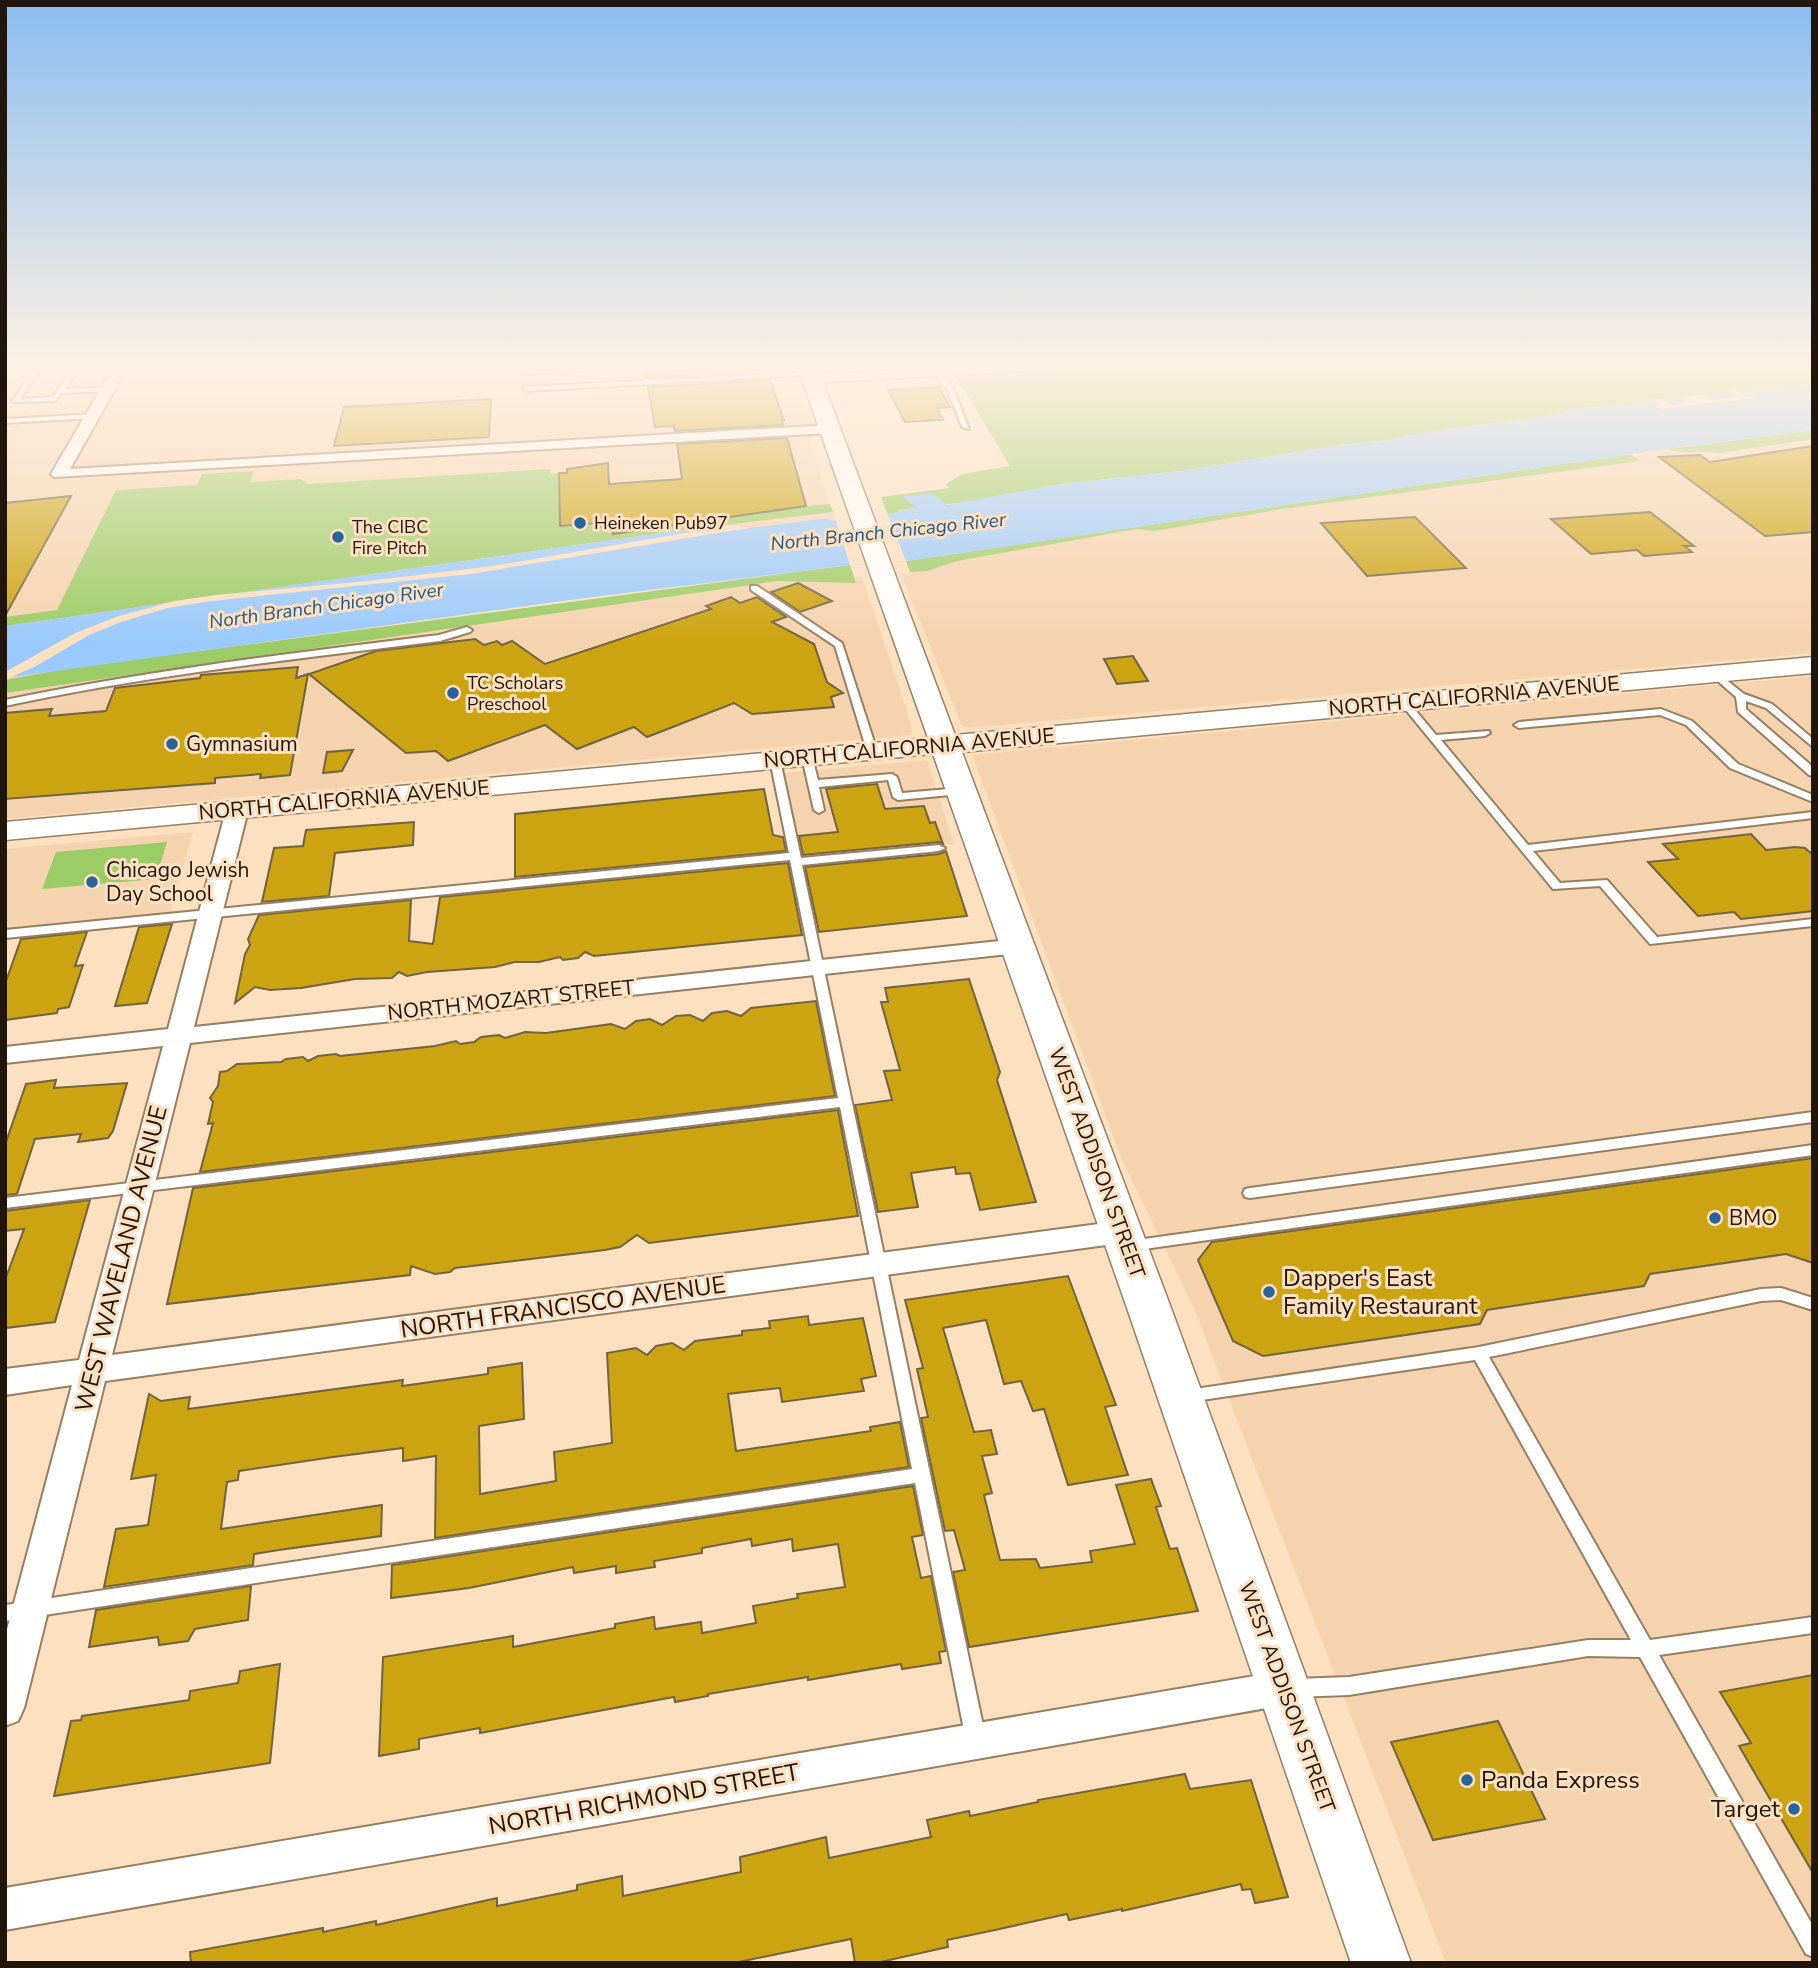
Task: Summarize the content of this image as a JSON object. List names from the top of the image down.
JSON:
{
  "streets": {
    "main road": ["NORTH CALIFORNIA AVENUE", "WEST ADDISON STREET"],
    "street": [
      "NORTH MOZART STREET",
      "WEST WAVELAND AVENUE",
      "NORTH FRANCISCO AVENUE",
      "NORTH RICHMOND STREET"
    ]
  },
  "crossings": [
    ["NORTH CALIFORNIA AVENUE", "WEST ADDISON STREET"],
    ["NORTH CALIFORNIA AVENUE", "WEST WAVELAND AVENUE"],
    ["NORTH MOZART STREET", "WEST ADDISON STREET"],
    ["NORTH MOZART STREET", "WEST WAVELAND AVENUE"],
    ["WEST ADDISON STREET", "NORTH FRANCISCO AVENUE"],
    ["WEST ADDISON STREET", "NORTH RICHMOND STREET"],
    ["WEST WAVELAND AVENUE", "NORTH FRANCISCO AVENUE"]
  ],
  "water": ["North Branch Chicago River"],
  "places": [
    "Heineken Pub97",
    "The CIBC Fire Pitch",
    "TC Scholars Preschool",
    "Gymnasium",
    "Chicago Jewish Day School",
    "BMO",
    "Dapper's East Family Restaurant",
    "Panda Express",
    "Target"
  ]
}
